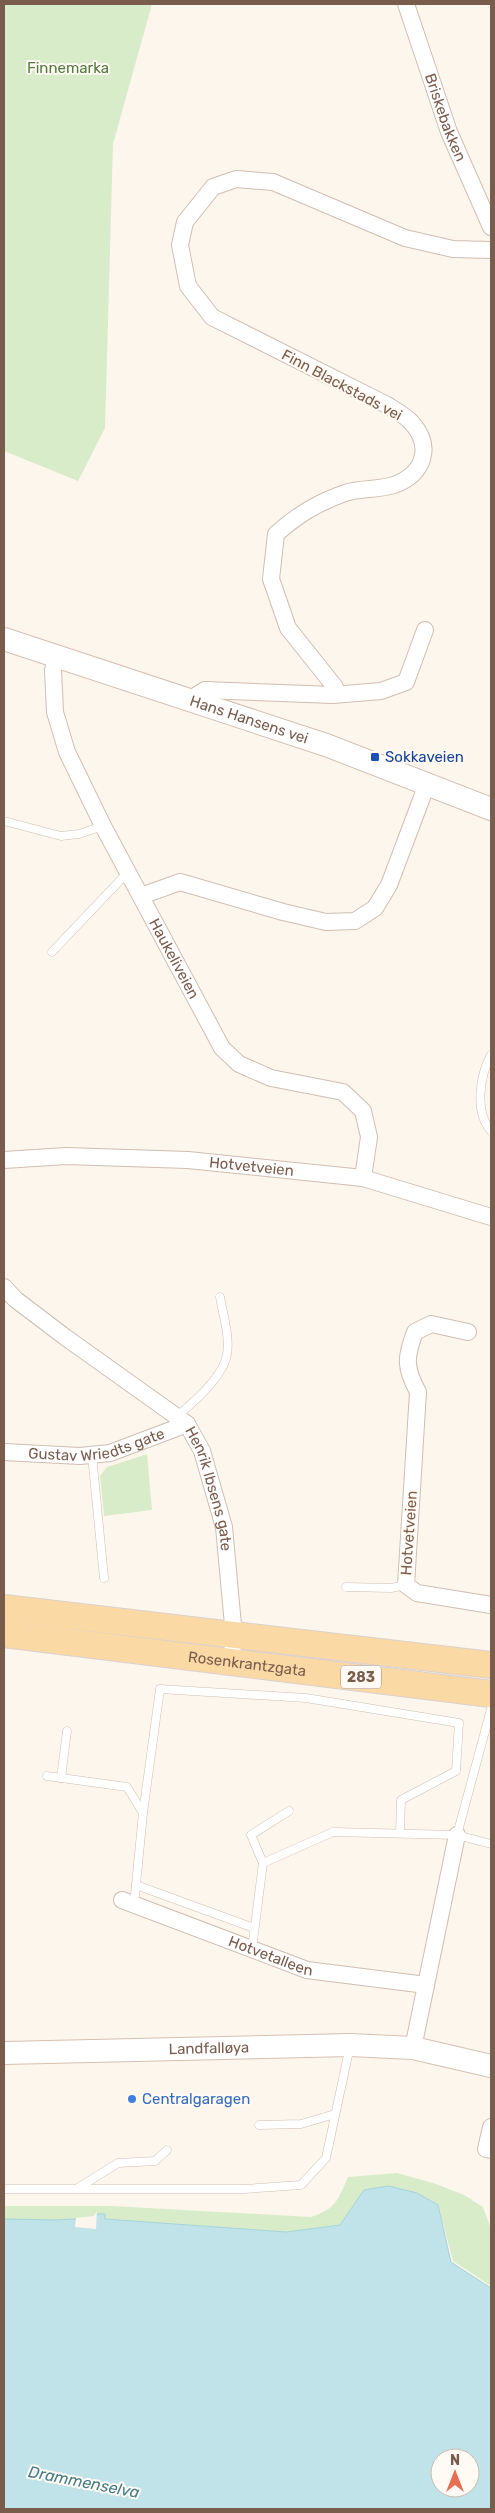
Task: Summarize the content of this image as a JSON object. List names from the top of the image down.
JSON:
{
  "streets": {
    "main road": [
      "Hans Hansens vei",
      "Rosenkrantzgata",
      "283",
      "Landfalløya"
    ],
    "street": [
      "Briskebakken",
      "Finn Blackstads vei",
      "Haukeliveien",
      "Hotvetveien",
      "Gustav Wriedts gate",
      "Henrik Ibsens gate",
      "Hotvetalleen"
    ]
  },
  "crossings": [
    ["Hans Hansens vei", "Haukeliveien"],
    ["Haukeliveien", "Hotvetveien"],
    ["Gustav Wriedts gate", "Henrik Ibsens gate"],
    ["Henrik Ibsens gate", "Rosenkrantzgata"]
  ],
  "water": ["Drammenselva"],
  "parks": ["Finnemarka"],
  "places": {
    "transit": ["Sokkaveien"],
    "other": ["Centralgaragen"]
  },
  "north": "top"
}
